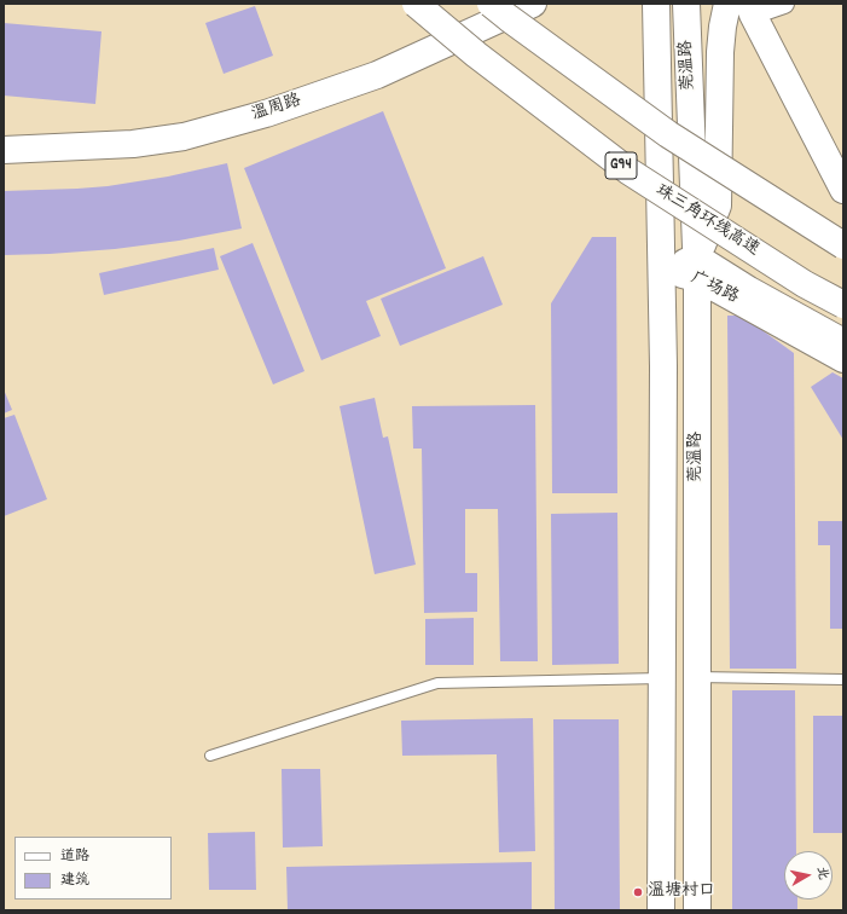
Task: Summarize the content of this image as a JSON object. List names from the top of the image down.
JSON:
{
  "streets": {
    "main road": [
      "莞温路",
      "温周路",
      "G94",
      "珠三角环线高速",
      "广场路"
    ]
  },
  "crossings": [
    ["莞温路", "广场路"]
  ],
  "places": ["温塘村口"],
  "legend": ["道路", "建筑"],
  "north": "right"
}
